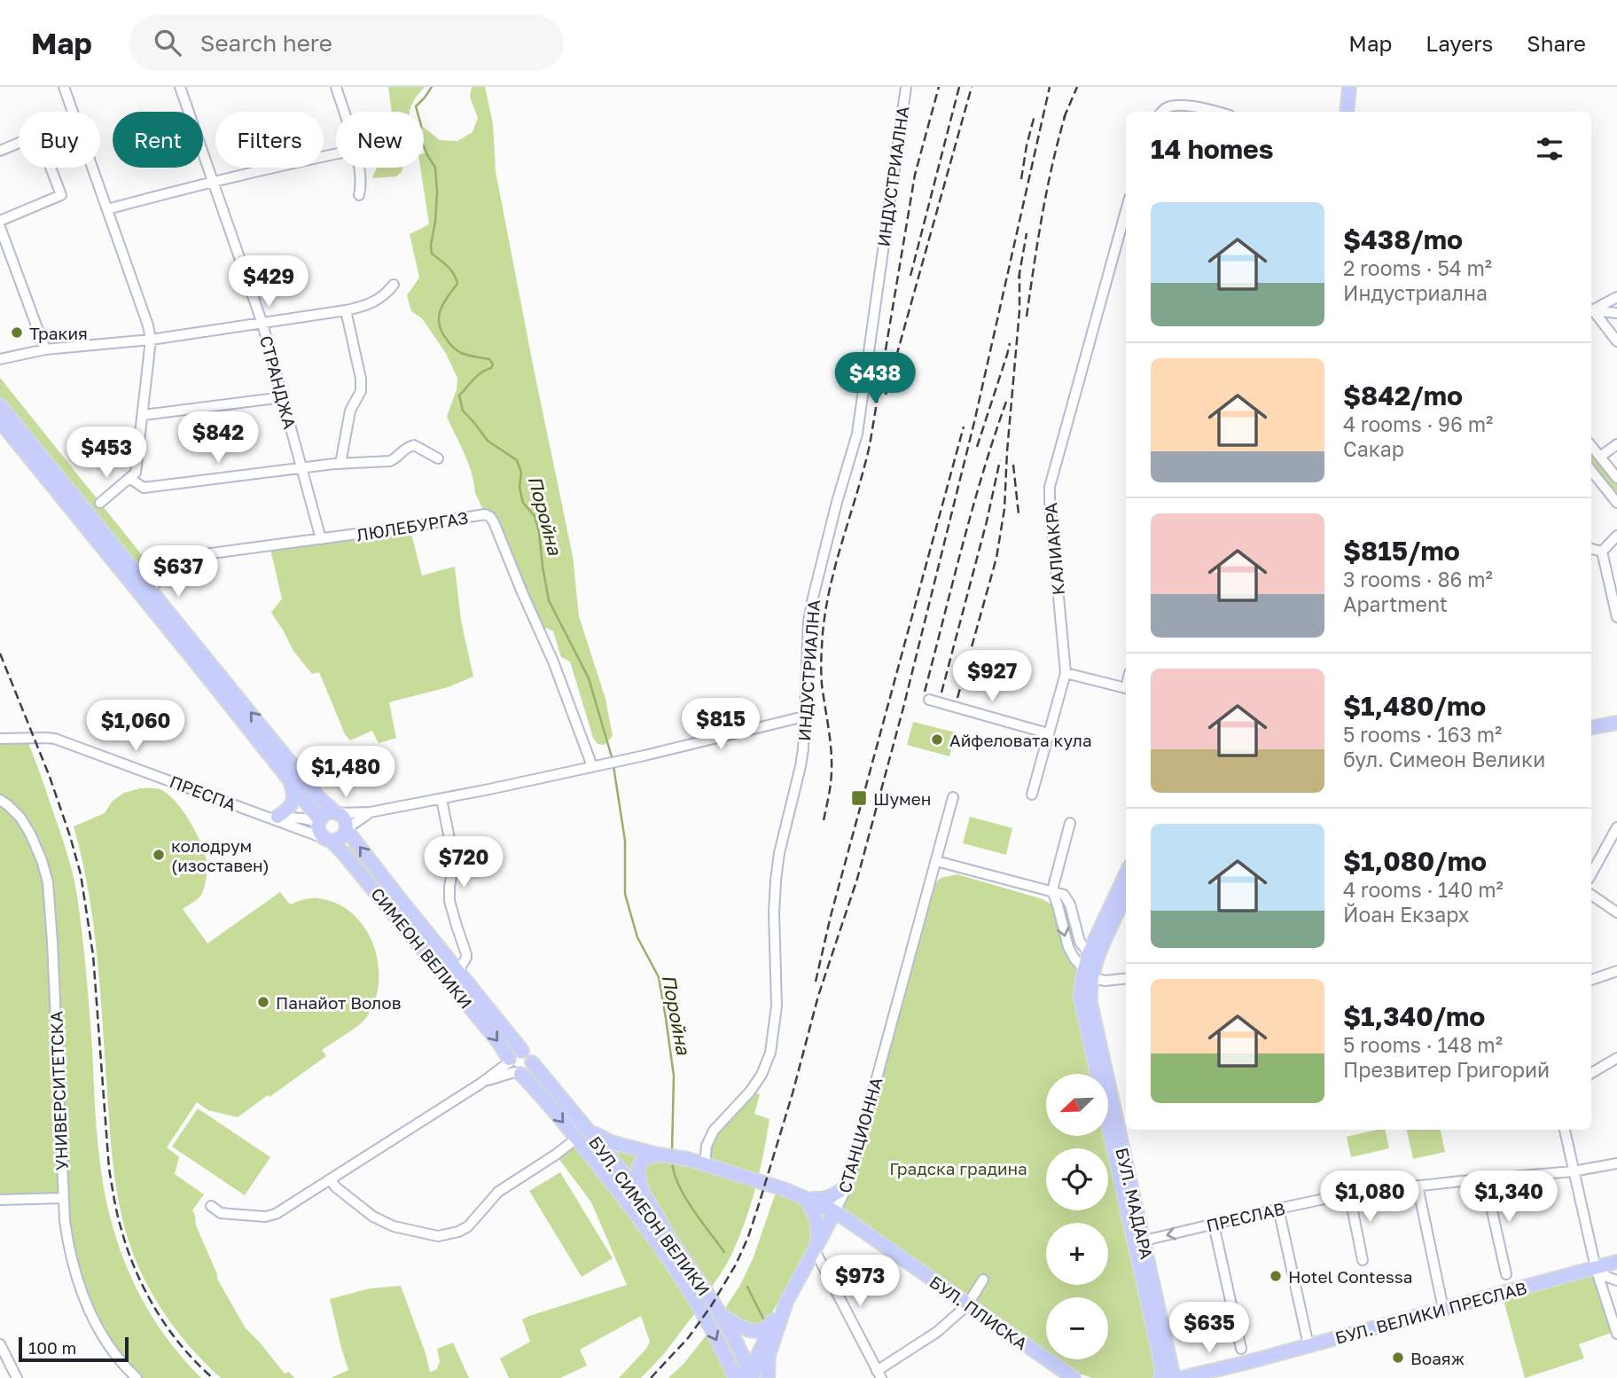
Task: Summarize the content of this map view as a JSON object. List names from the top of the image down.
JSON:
{
  "streets": {
    "main road": [
      "СИМЕОН ВЕЛИКИ",
      "СТАНЦИОННА",
      "БУЛ. МАДАРА",
      "БУЛ. СИМЕОН ВЕЛИКИ",
      "БУЛ. ПЛИСКА",
      "БУЛ. ВЕЛИКИ ПРЕСЛАВ"
    ],
    "street": [
      "ИНДУСТРИАЛНА",
      "СТРАНДЖА",
      "ЛЮЛЕБУРГАЗ",
      "КАЛИАКРА",
      "ПРЕСПА",
      "УНИВЕРСИТЕТСКА",
      "ПРЕСЛАВ"
    ]
  },
  "crossings": [
    ["ИНДУСТРИАЛНА", "БУЛ. ПЛИСКА"],
    ["СТРАНДЖА", "ЛЮЛЕБУРГАЗ"],
    ["ПРЕСПА", "СИМЕОН ВЕЛИКИ"],
    ["СИМЕОН ВЕЛИКИ", "БУЛ. СИМЕОН ВЕЛИКИ"],
    ["СТАНЦИОННА", "БУЛ. ПЛИСКА"],
    ["БУЛ. МАДАРА", "ПРЕСЛАВ"]
  ],
  "water": ["Поройна"],
  "parks": ["Градска градина"],
  "places": {
    "other": [
      "Тракия",
      "Айфеловата кула",
      "колодрум (изоставен)",
      "Панайот Волов",
      "Hotel Contessa",
      "Воаяж"
    ],
    "transit": ["Шумен"]
  },
  "scale_bar": "100 m",
  "north": "bottom left",
  "page": {
    "header": "Map",
    "search": "Search here",
    "nav": ["Map", "Layers", "Share"],
    "chip": [
      "Buy",
      "Rent",
      "Filters",
      "New"
    ],
    "heading": "14 homes",
    "list": [
      {
        "name": "$438/mo",
        "note": "2 rooms · 54 m² · Индустриална"
      },
      {
        "name": "$842/mo",
        "note": "4 rooms · 96 m² · Сакар"
      },
      {
        "name": "$815/mo",
        "note": "3 rooms · 86 m² · Apartment"
      },
      {
        "name": "$1,480/mo",
        "note": "5 rooms · 163 m² · бул. Симеон Велики"
      },
      {
        "name": "$1,080/mo",
        "note": "4 rooms · 140 m² · Йоан Екзарх"
      },
      {
        "name": "$1,340/mo",
        "note": "5 rooms · 148 m² · Презвитер Григорий"
      }
    ],
    "price": [
      "$429",
      "$438",
      "$842",
      "$453",
      "$637",
      "$927",
      "$815",
      "$1,060",
      "$1,480",
      "$720",
      "$1,080",
      "$1,340",
      "$973",
      "$635"
    ],
    "map_buttons": ["+", "−"],
    "scale": "100 m"
  }
}
